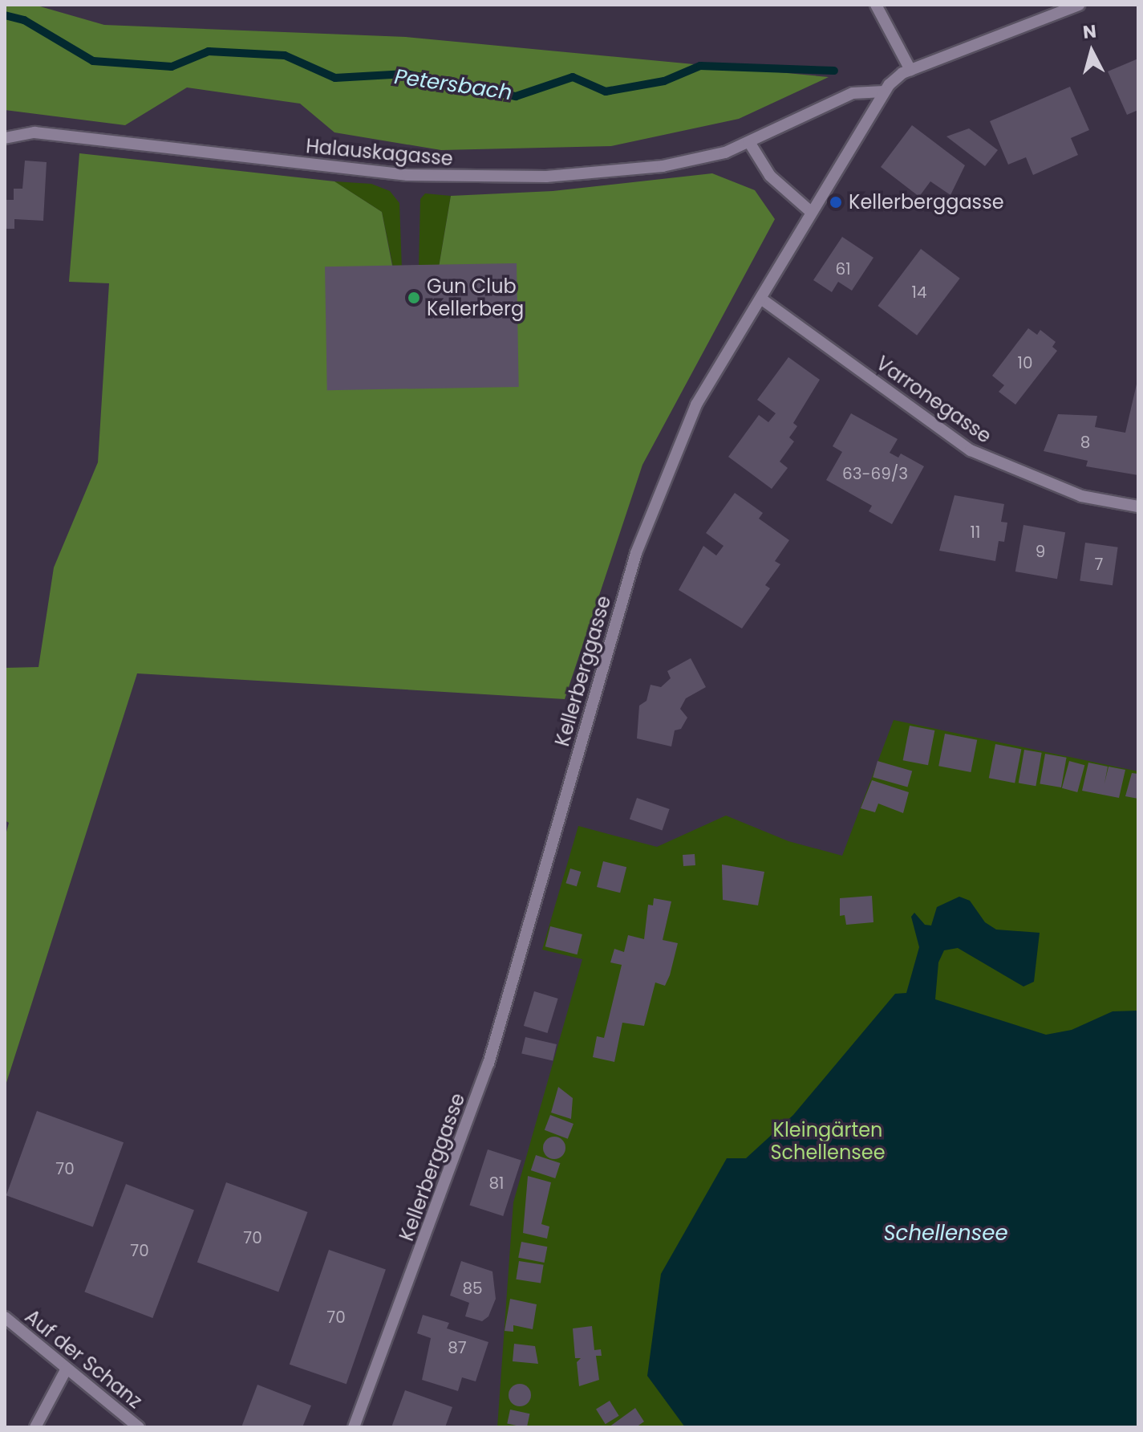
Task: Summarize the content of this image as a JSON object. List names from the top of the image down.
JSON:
{
  "streets": {
    "street": [
      "Halauskagasse",
      "Varronegasse",
      "Kellerberggasse",
      "Auf der Schanz"
    ]
  },
  "crossings": [
    ["Halauskagasse", "Kellerberggasse"],
    ["Varronegasse", "Kellerberggasse"]
  ],
  "water": ["Petersbach", "Schellensee"],
  "parks": ["Kleingärten Schellensee"],
  "places": ["Kellerberggasse", "Gun Club Kellerberg"],
  "house_numbers": [
    "61",
    "14",
    "10",
    "8",
    "63-69/3",
    "11",
    "9",
    "7",
    "70",
    "81",
    "70",
    "70",
    "85",
    "70",
    "87"
  ],
  "north": "top"
}
